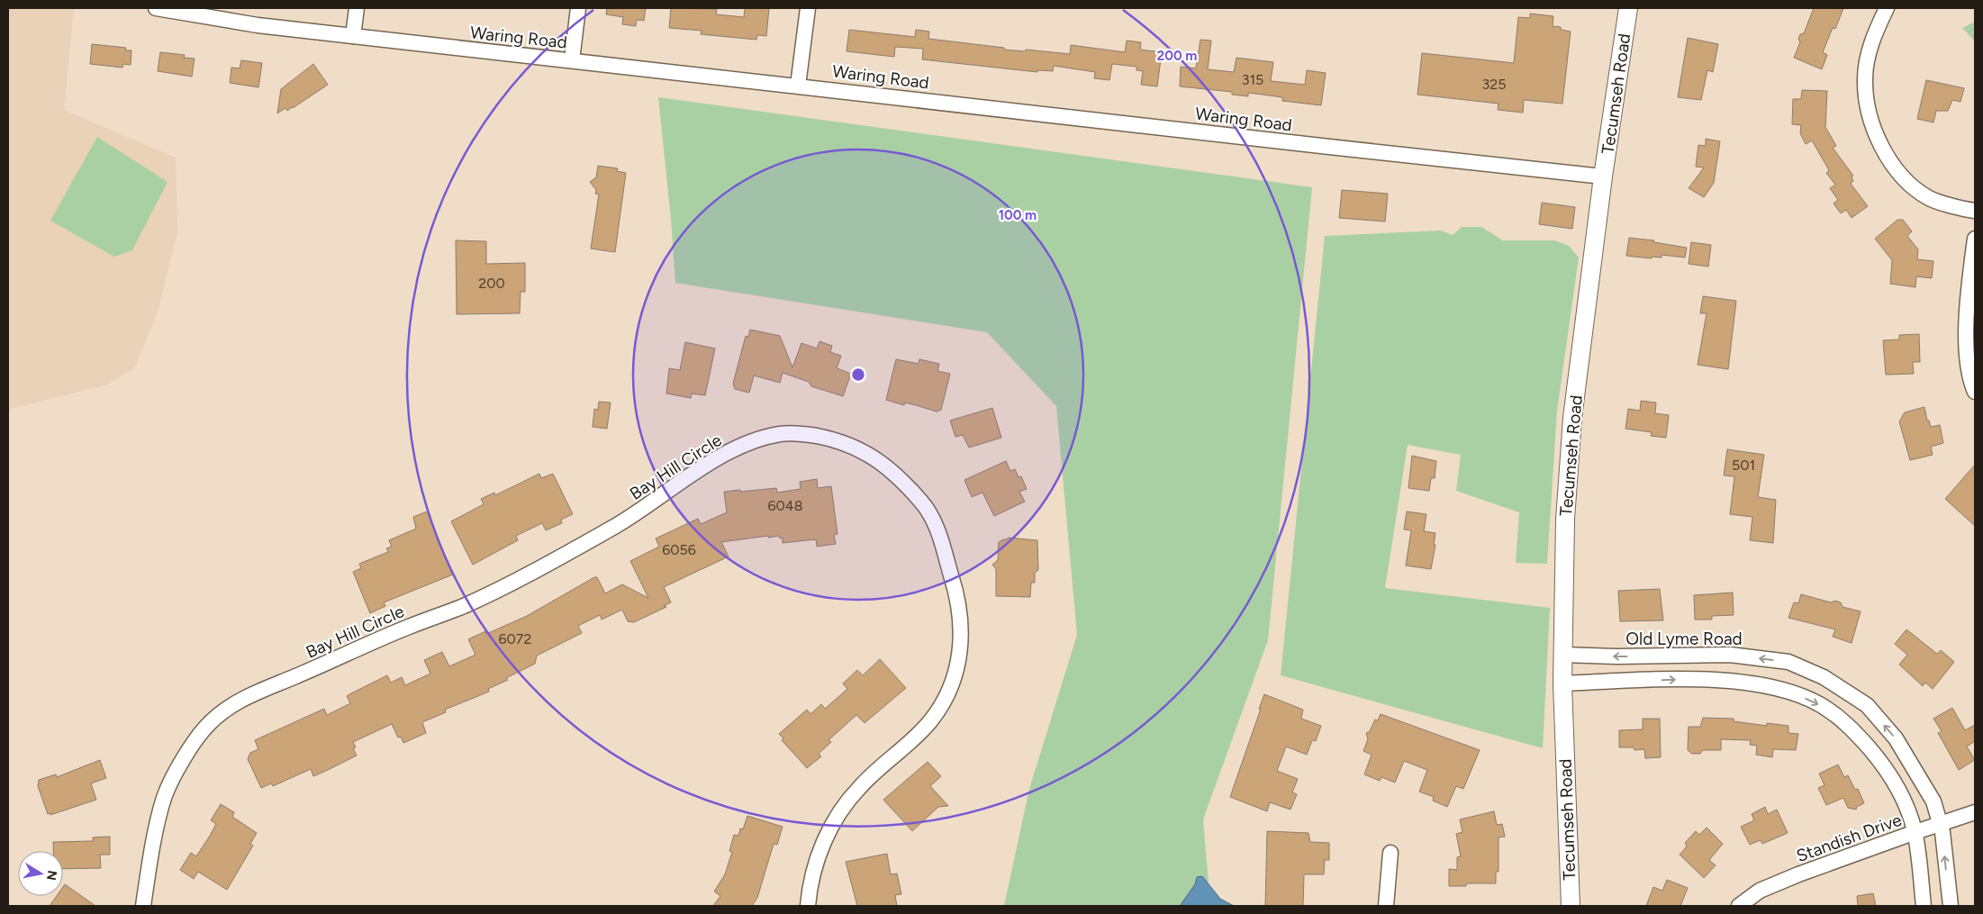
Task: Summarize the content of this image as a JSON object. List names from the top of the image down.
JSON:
{
  "streets": {
    "street": [
      "Waring Road",
      "Tecumseh Road",
      "Bay Hill Circle",
      "Old Lyme Road",
      "Standish Drive"
    ]
  },
  "crossings": [
    ["Waring Road", "Tecumseh Road"],
    ["Tecumseh Road", "Old Lyme Road"],
    ["Old Lyme Road", "Standish Drive"]
  ],
  "one_way": ["Old Lyme Road"],
  "house_numbers": [
    "315",
    "325",
    "200",
    "501",
    "6048",
    "6056",
    "6072"
  ],
  "north": "right",
  "rings": ["200 m", "100 m"]
}
